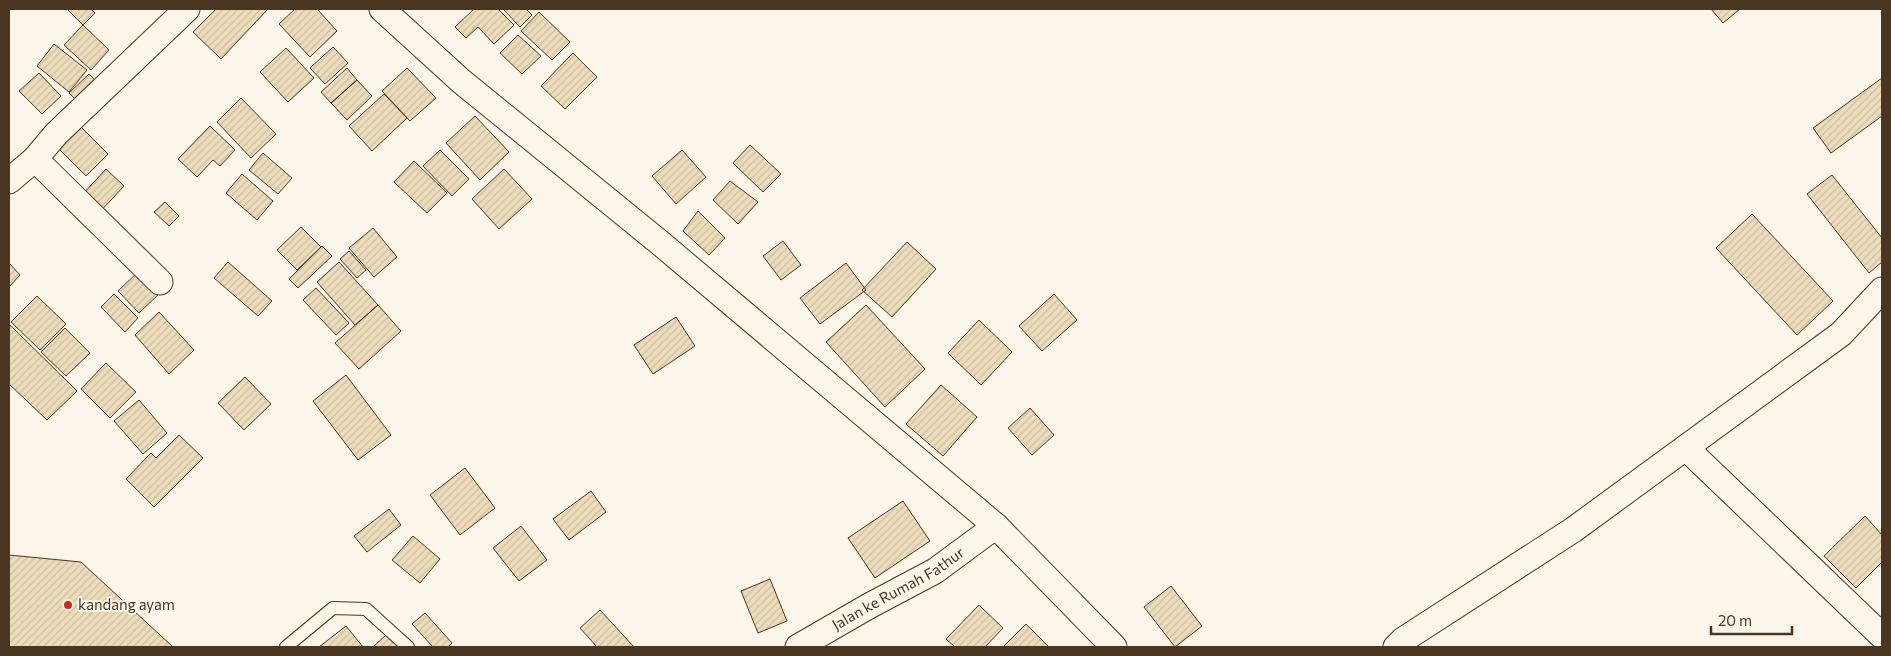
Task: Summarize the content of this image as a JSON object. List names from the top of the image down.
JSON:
{
  "streets": {
    "street": ["Jalan ke Rumah Fathur"]
  },
  "places": ["kandang ayam"],
  "scale_bar": "20 m"
}
